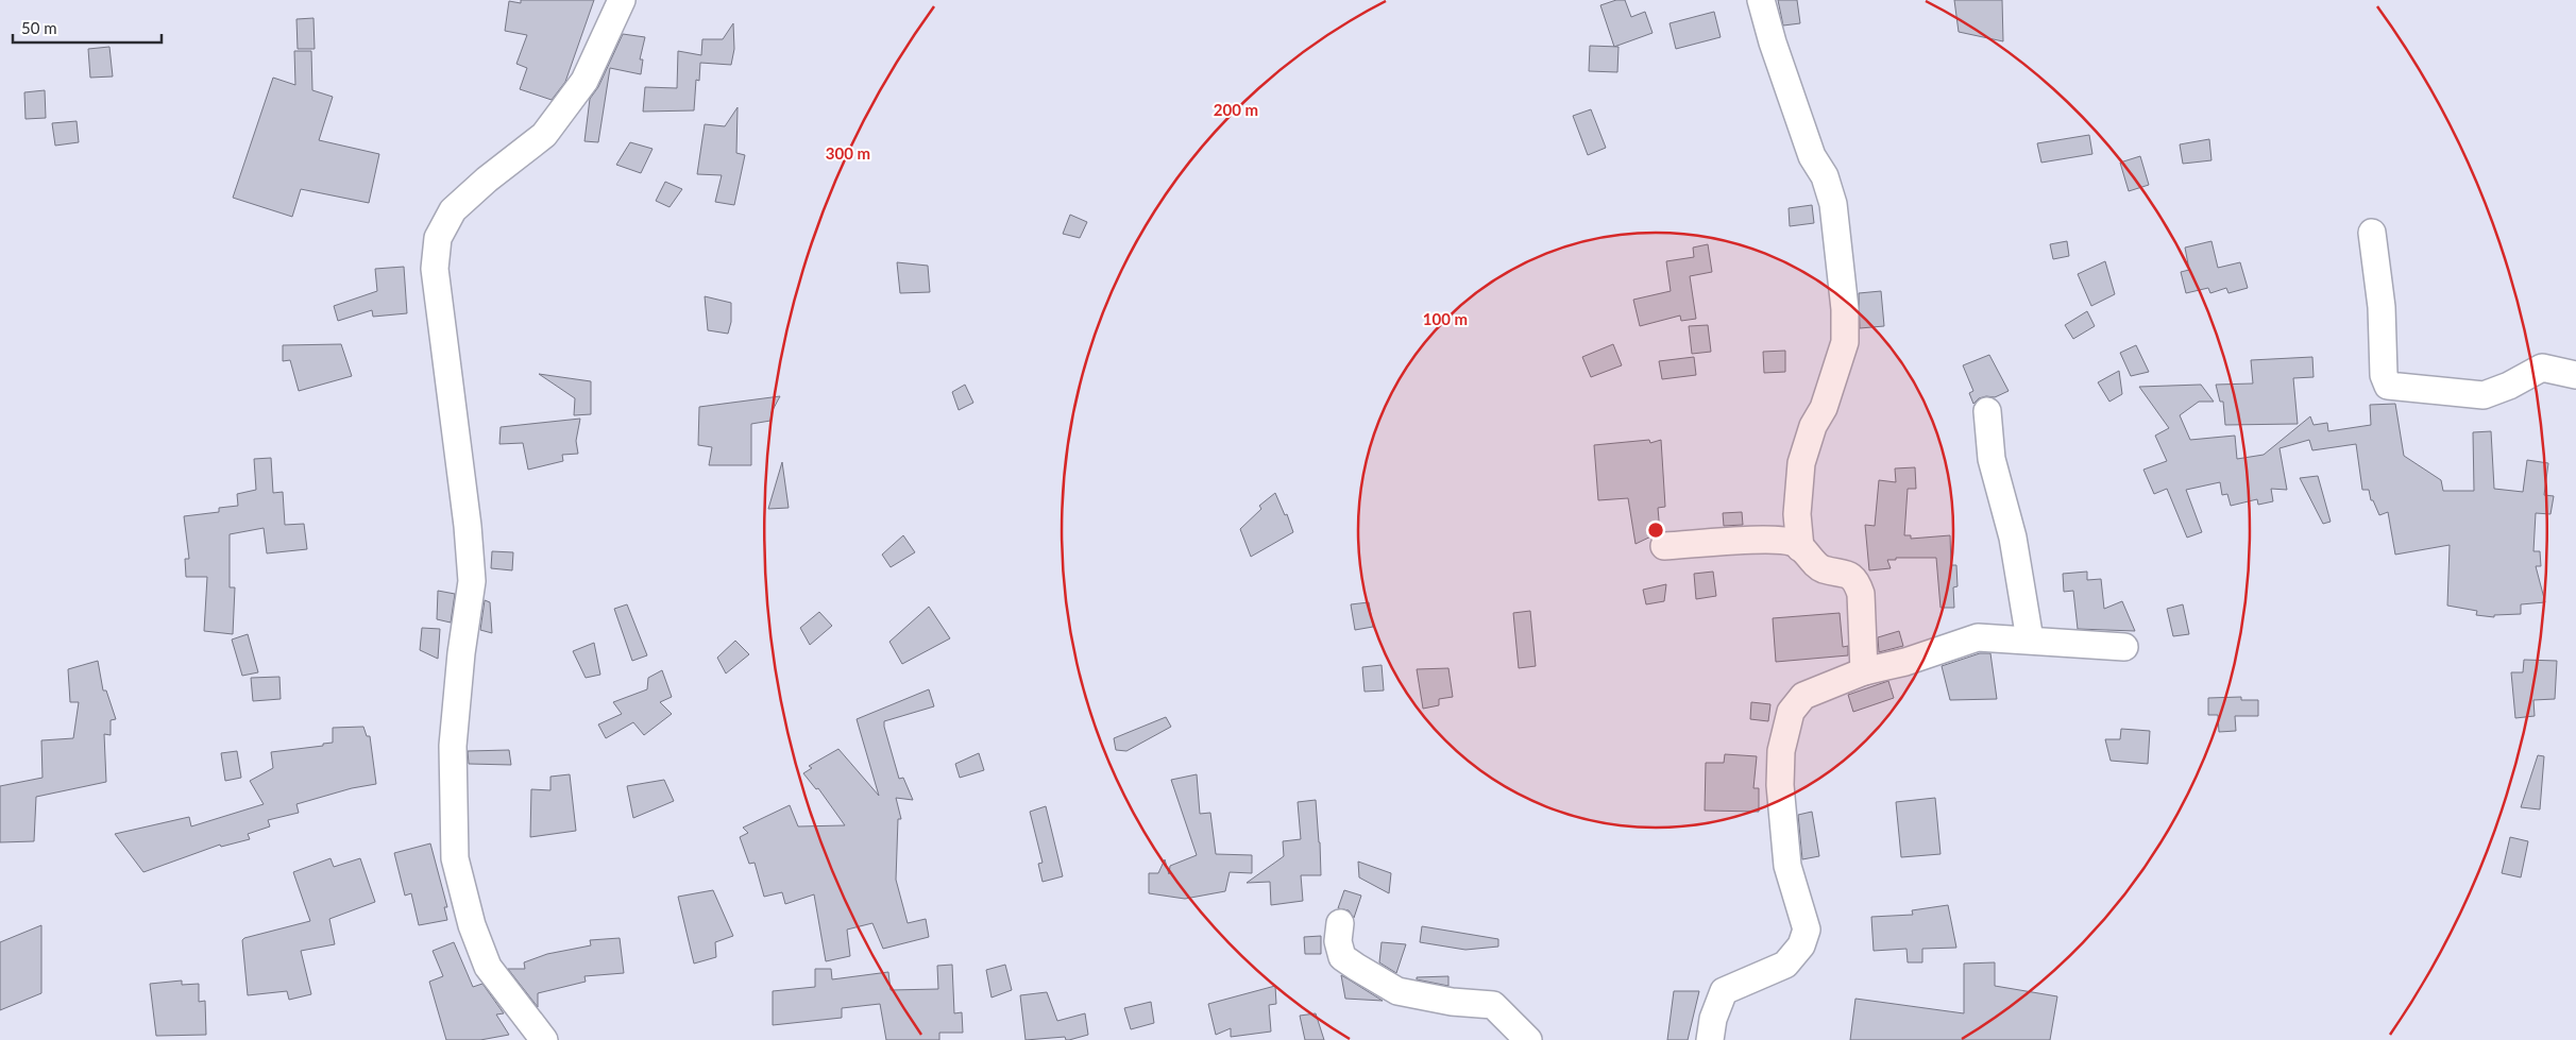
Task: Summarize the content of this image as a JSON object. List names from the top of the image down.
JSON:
{
  "scale_bar": "50 m",
  "rings": ["200 m", "300 m", "100 m"]
}
